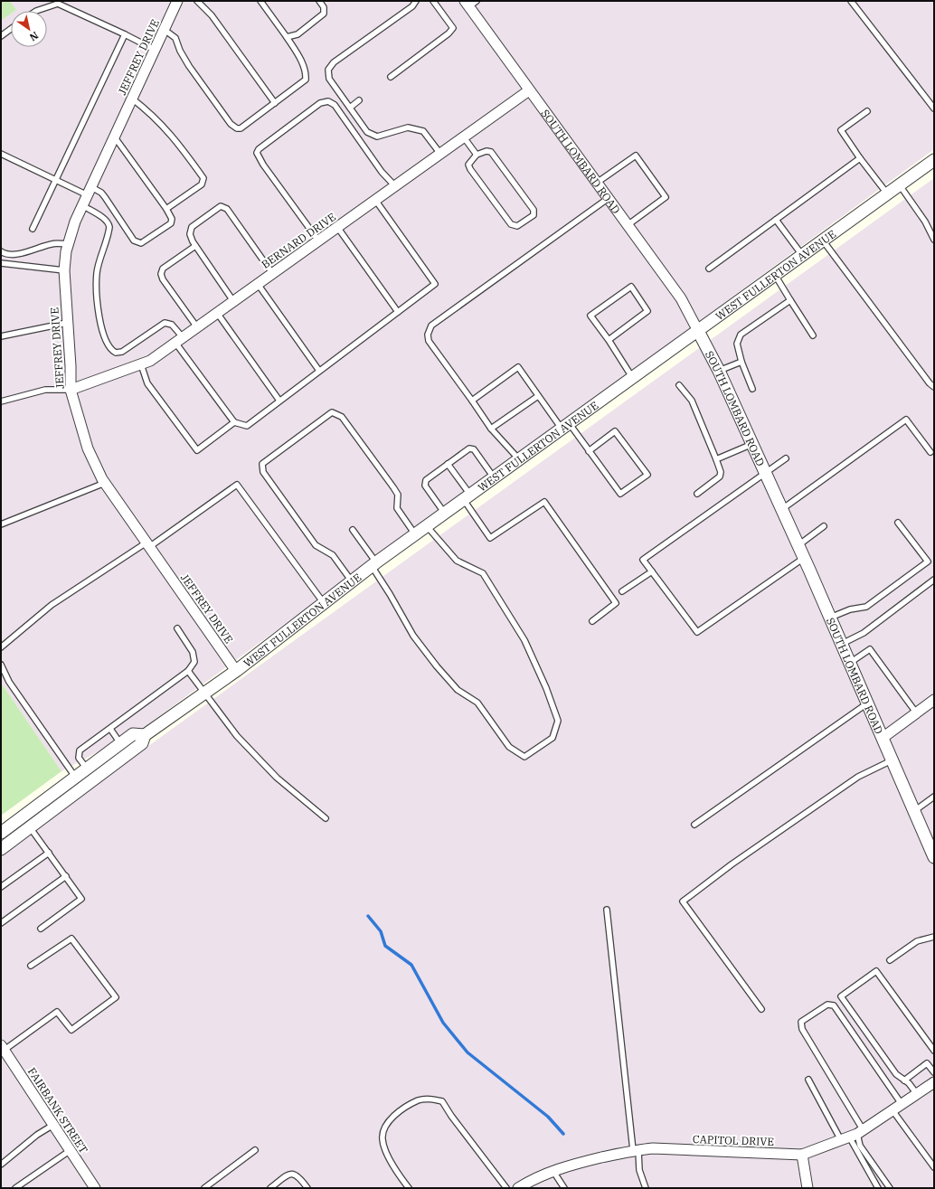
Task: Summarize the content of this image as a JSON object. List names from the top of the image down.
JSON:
{
  "streets": {
    "street": [
      "JEFFREY DRIVE",
      "SOUTH LOMBARD ROAD",
      "BERNARD DRIVE",
      "WEST FULLERTON AVENUE",
      "FAIRBANK STREET",
      "CAPITOL DRIVE"
    ]
  },
  "crossings": [
    ["JEFFREY DRIVE", "BERNARD DRIVE"],
    ["JEFFREY DRIVE", "WEST FULLERTON AVENUE"],
    ["SOUTH LOMBARD ROAD", "BERNARD DRIVE"],
    ["SOUTH LOMBARD ROAD", "WEST FULLERTON AVENUE"]
  ],
  "north": "bottom right"
}
